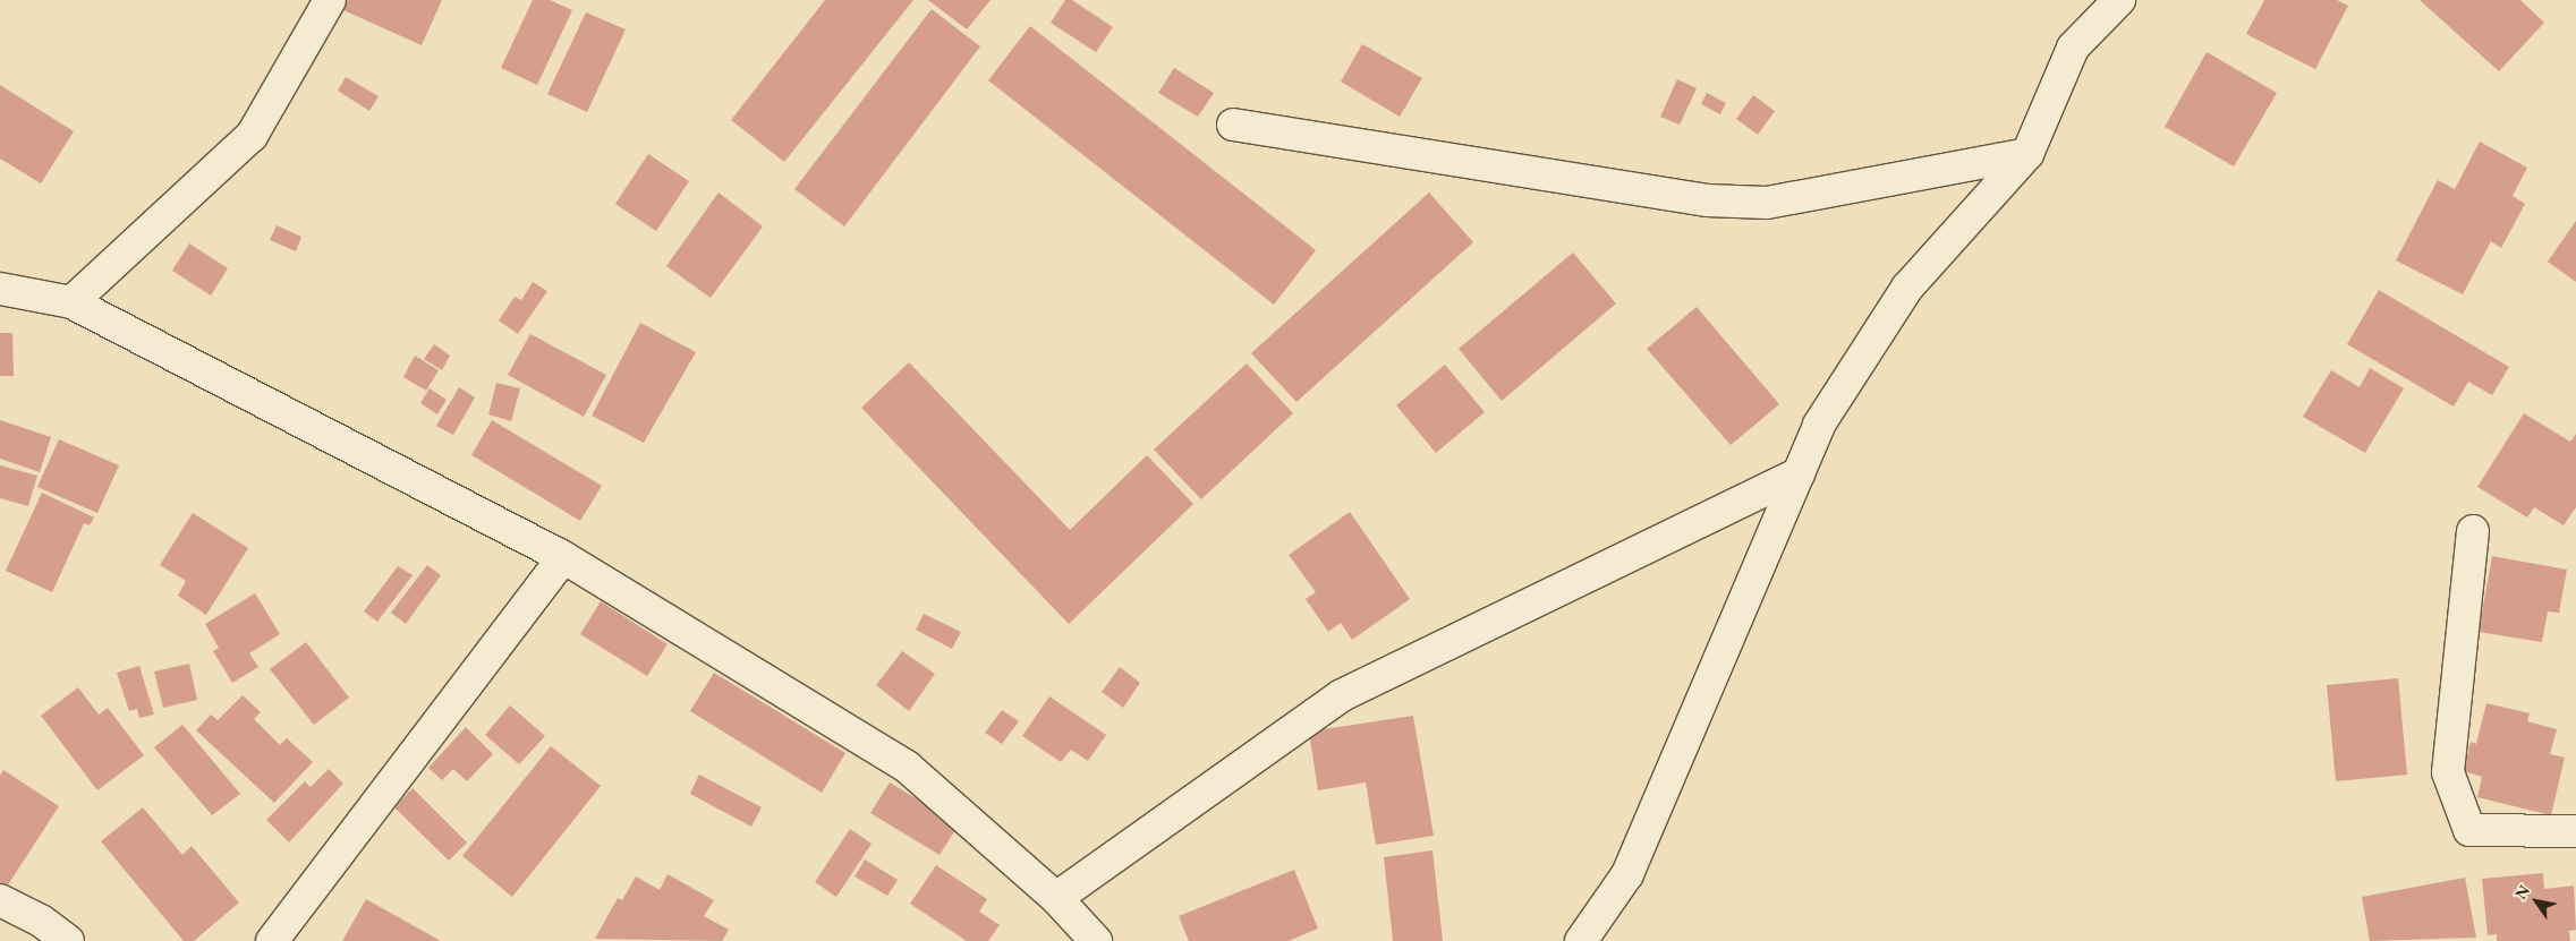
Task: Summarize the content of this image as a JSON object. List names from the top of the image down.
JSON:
{
  "north": "top left"
}
